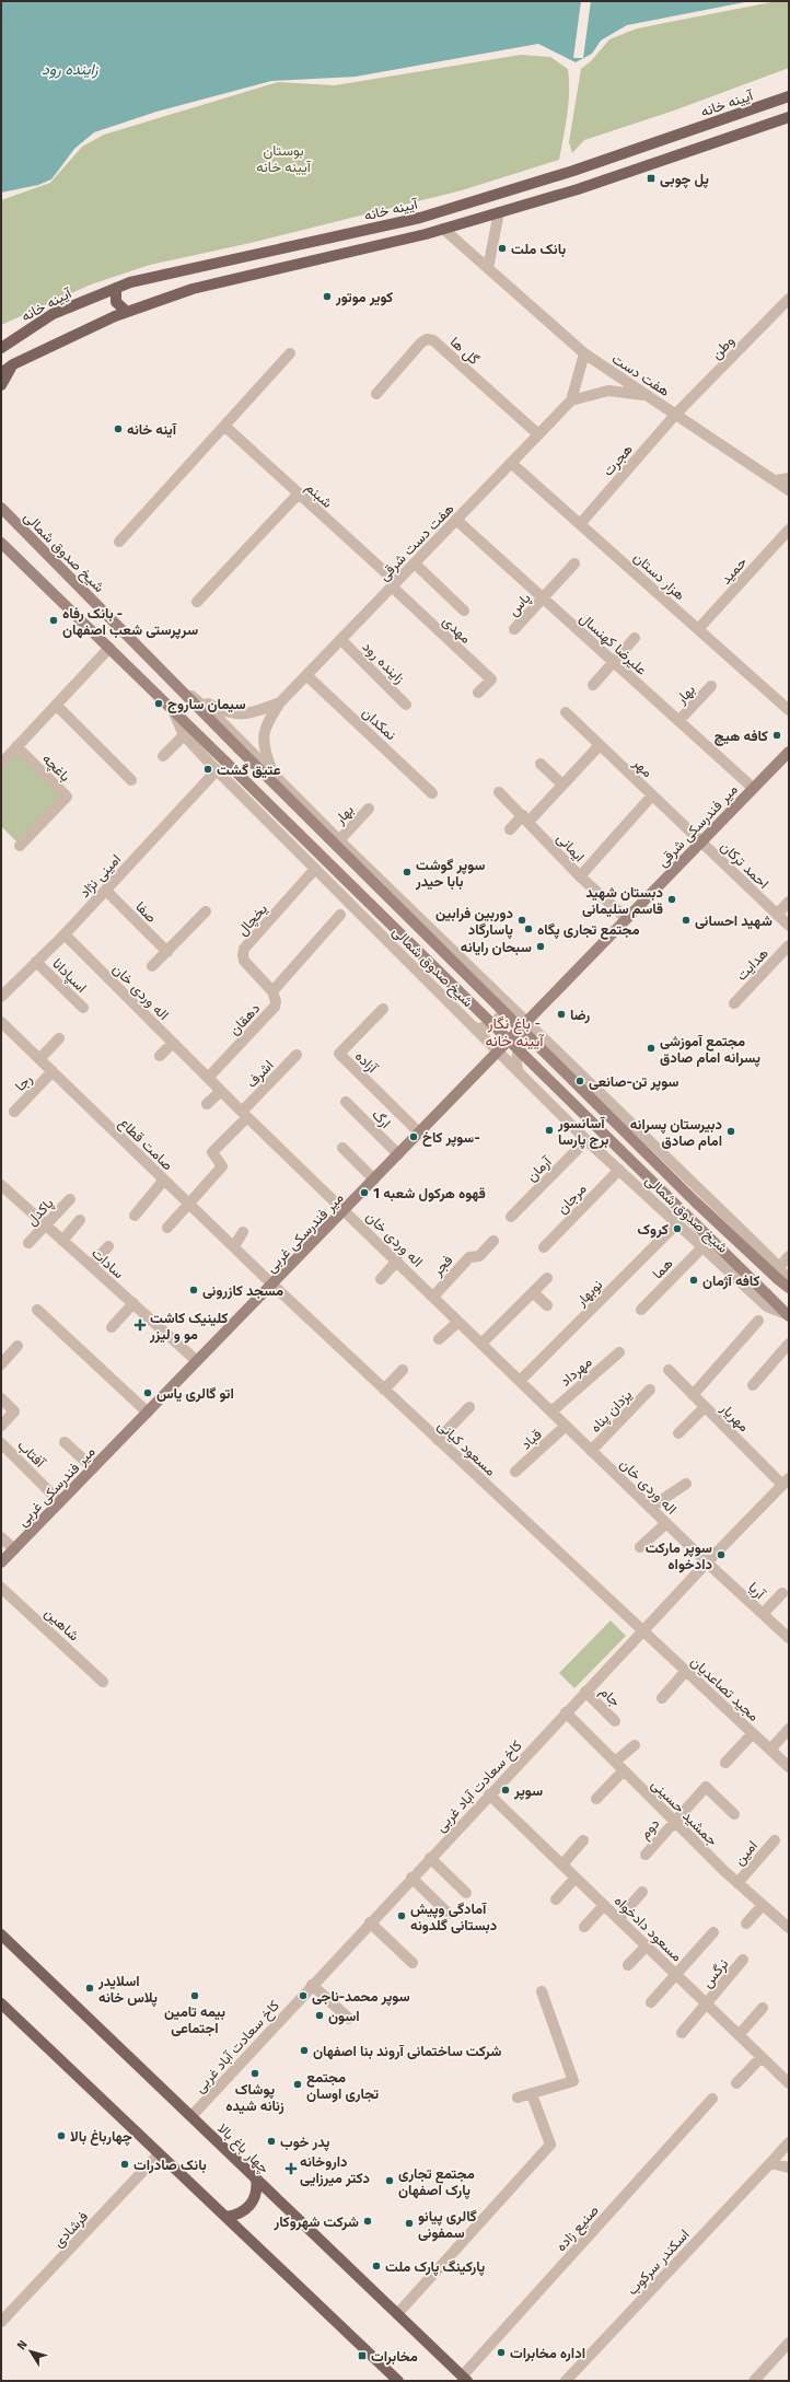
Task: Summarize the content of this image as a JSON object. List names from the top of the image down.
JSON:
{
  "streets": {
    "main road": [
      "آیینه خانه",
      "شیخ صدوق شمالی",
      "میر فندرسکی شرقی",
      "میر فندرسکی غربی",
      "چهار باغ بالا"
    ],
    "street": [
      "وطن",
      "گل ها",
      "هفت دست",
      "هجرت",
      "شبنم",
      "هفت دست شرقی",
      "حمید",
      "هزار دستان",
      "پاس",
      "مهدی",
      "علیرضا کهنسال",
      "زاینده رود",
      "بهار",
      "نمکدان",
      "باغچه",
      "مهر",
      "ایمانی",
      "احمد ترکان",
      "امینی نژاد",
      "صفا",
      "یخچال",
      "هدایت",
      "اسپادانا",
      "اله وردی خان",
      "دهقان",
      "آزاده",
      "اشرف",
      "رجا",
      "ارگ",
      "صامت قطاع",
      "آرمان",
      "مرجان",
      "پاکدل",
      "سادات",
      "فجر",
      "هما",
      "نوبهار",
      "مهرداد",
      "یزدان پناه",
      "مهریار",
      "قباد",
      "مسعود کیانی",
      "آفتاب",
      "آریا",
      "شاهین",
      "مجید تصاعدیان",
      "جام",
      "کاخ سعادت آباد غربی",
      "جمشید حسینی",
      "دوم",
      "امین",
      "مسعود دادخواه",
      "نرگس",
      "صنیع زاده",
      "فرشادی",
      "اسکندر سرکوب"
    ]
  },
  "crossings": [
    ["وطن", "هفت دست"],
    ["وطن", "هجرت"],
    ["گل ها", "هفت دست شرقی"],
    ["هفت دست", "هجرت"],
    ["هجرت", "هزار دستان"],
    ["شبنم", "هفت دست شرقی"],
    ["شبنم", "مهدی"],
    ["هفت دست شرقی", "هزار دستان"],
    ["هفت دست شرقی", "مهدی"],
    ["هفت دست شرقی", "علیرضا کهنسال"],
    ["هفت دست شرقی", "زاینده رود"],
    ["هفت دست شرقی", "نمکدان"],
    ["شیخ صدوق شمالی", "بهار"],
    ["شیخ صدوق شمالی", "میر فندرسکی شرقی"],
    ["شیخ صدوق شمالی", "امینی نژاد"],
    ["شیخ صدوق شمالی", "یخچال"],
    ["شیخ صدوق شمالی", "آرمان"],
    ["شیخ صدوق شمالی", "مرجان"],
    ["شیخ صدوق شمالی", "میر فندرسکی غربی"],
    ["شیخ صدوق شمالی", "هما"],
    ["شیخ صدوق شمالی", "نوبهار"],
    ["حمید", "هزار دستان"],
    ["پاس", "علیرضا کهنسال"],
    ["علیرضا کهنسال", "بهار"],
    ["علیرضا کهنسال", "میر فندرسکی شرقی"],
    ["مهر", "میر فندرسکی شرقی"],
    ["مهر", "احمد ترکان"],
    ["میر فندرسکی شرقی", "ایمانی"],
    ["میر فندرسکی شرقی", "احمد ترکان"],
    ["میر فندرسکی شرقی", "میر فندرسکی غربی"],
    ["امینی نژاد", "صفا"],
    ["امینی نژاد", "اسپادانا"],
    ["امینی نژاد", "اله وردی خان"],
    ["یخچال", "دهقان"],
    ["اله وردی خان", "دهقان"],
    ["اله وردی خان", "اشرف"],
    ["اله وردی خان", "میر فندرسکی غربی"],
    ["اله وردی خان", "فجر"],
    ["اله وردی خان", "نوبهار"],
    ["اله وردی خان", "مهرداد"],
    ["اله وردی خان", "یزدان پناه"],
    ["اله وردی خان", "قباد"],
    ["اله وردی خان", "آریا"],
    ["اله وردی خان", "کاخ سعادت آباد غربی"],
    ["آزاده", "میر فندرسکی غربی"],
    ["اشرف", "صامت قطاع"],
    ["رجا", "صامت قطاع"],
    ["ارگ", "میر فندرسکی غربی"],
    ["صامت قطاع", "میر فندرسکی غربی"],
    ["صامت قطاع", "مسعود کیانی"],
    ["پاکدل", "سادات"],
    ["میر فندرسکی غربی", "سادات"],
    ["میر فندرسکی غربی", "مسعود کیانی"],
    ["میر فندرسکی غربی", "آفتاب"],
    ["مهریار", "کاخ سعادت آباد غربی"],
    ["مسعود کیانی", "مجید تصاعدیان"],
    ["مسعود کیانی", "کاخ سعادت آباد غربی"],
    ["آریا", "کاخ سعادت آباد غربی"],
    ["مجید تصاعدیان", "کاخ سعادت آباد غربی"],
    ["جام", "کاخ سعادت آباد غربی"],
    ["کاخ سعادت آباد غربی", "جمشید حسینی"],
    ["کاخ سعادت آباد غربی", "مسعود دادخواه"],
    ["کاخ سعادت آباد غربی", "چهار باغ بالا"],
    ["جمشید حسینی", "دوم"],
    ["جمشید حسینی", "امین"],
    ["مسعود دادخواه", "نرگس"],
    ["چهار باغ بالا", "صنیع زاده"]
  ],
  "districts": ["باغ نگار - آیینه خانه"],
  "water": ["زاینده رود"],
  "parks": ["بوستان آیینه خانه"],
  "places": {
    "transit": ["پل چوبی", "مخابرات"],
    "other": [
      "بانک ملت",
      "کویر موتور",
      "آینه خانه",
      "بانک رفاه - سرپرستی شعب اصفهان",
      "سیمان ساروج",
      "کافه هیچ",
      "عتیق گشت",
      "سوپر گوشت بابا حیدر",
      "دبستان شهید قاسم سلیمانی",
      "دوربین فرابین پاسارگاد",
      "شهید احسانی",
      "مجتمع تجاری پگاه",
      "سبحان رایانه",
      "رضا",
      "مجتمع آموزشی پسرانه امام صادق",
      "سوپر تن-صانعی",
      "آسانسور برج پارسا",
      "دبیرستان پسرانه امام صادق",
      "سوپر کاخ-",
      "قهوه هرکول شعبه 1",
      "کروک",
      "کافه آژمان",
      "مسجد کازرونی",
      "اتو گالری یاس",
      "سوپر مارکت دادخواه",
      "سوپر",
      "آمادگی وپیش دبستانی گلدونه",
      "اسلایدر پلاس خانه",
      "بیمه تامین اجتماعی",
      "سوپر محمد-ناجی",
      "اسون",
      "شرکت ساختمانی آروند بنا اصفهان",
      "پوشاک زنانه شیده",
      "مجتمع تجاری اوسان",
      "چهارباغ بالا",
      "پدر خوب",
      "بانک صادرات",
      "مجتمع تجاری پارک اصفهان",
      "شرکت شهروکار",
      "گالری پیانو سمفونی",
      "پارکینگ پارک ملت",
      "اداره مخابرات"
    ],
    "health": ["کلینیک کاشت مو و لیزر", "داروخانه دکتر میرزایی"]
  },
  "north": "top left"
}
